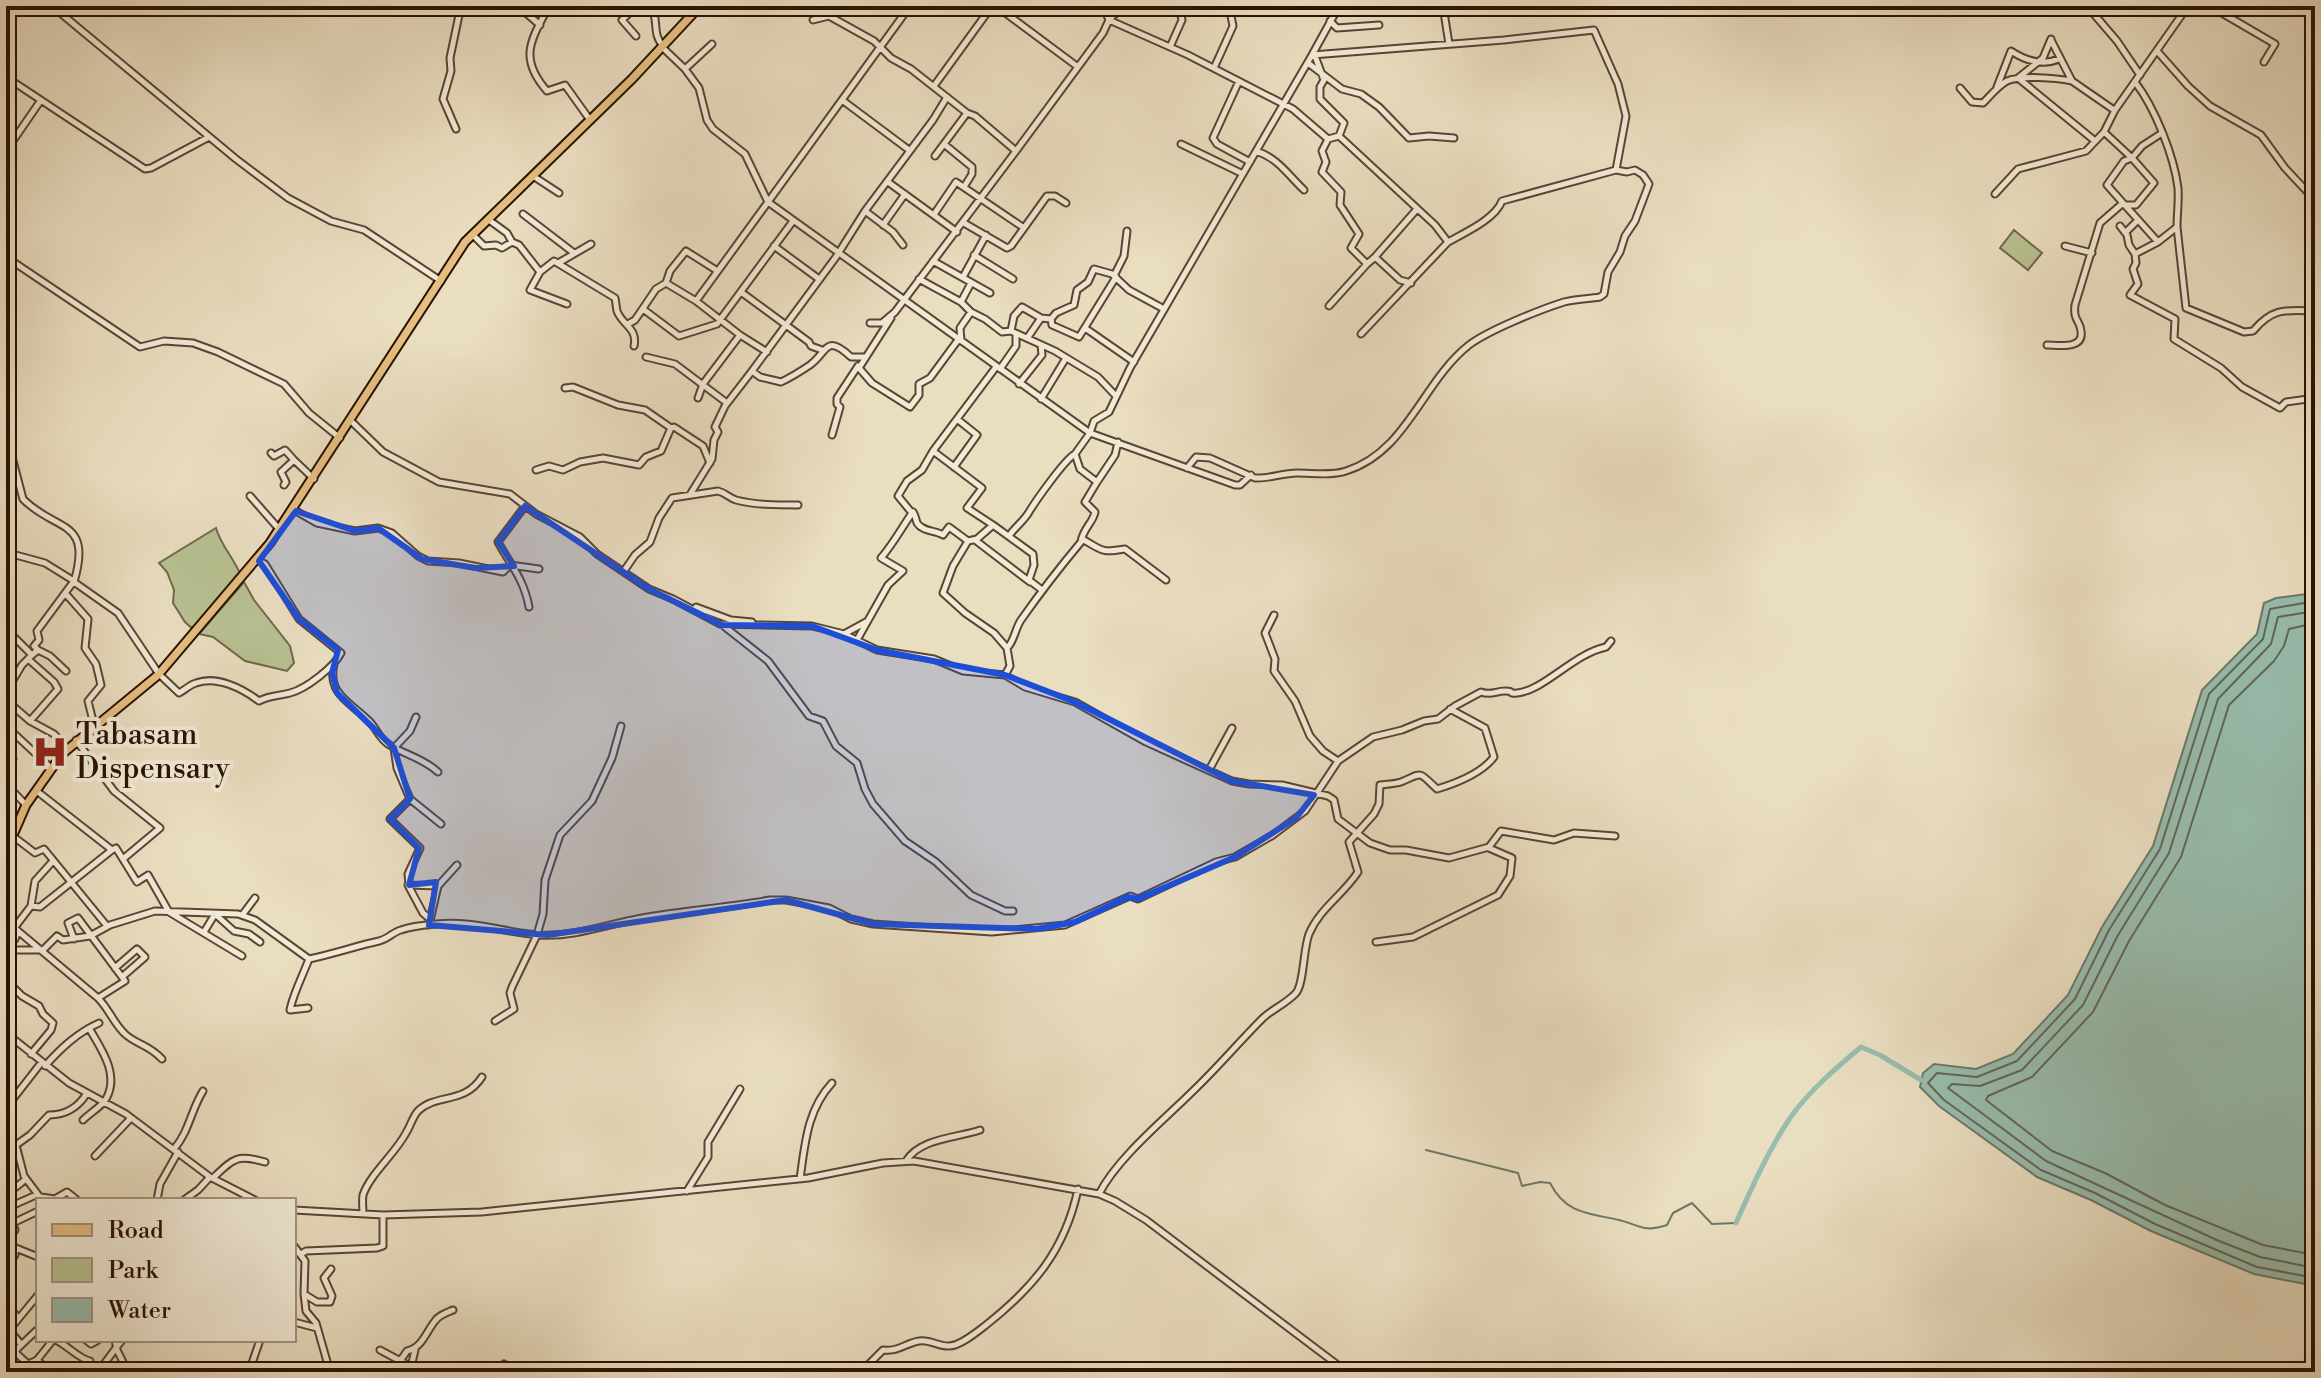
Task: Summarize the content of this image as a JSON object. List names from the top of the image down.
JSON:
{
  "places": {
    "hospital": ["Tabasam Dispensary"]
  },
  "legend": ["Road", "Park", "Water"]
}
